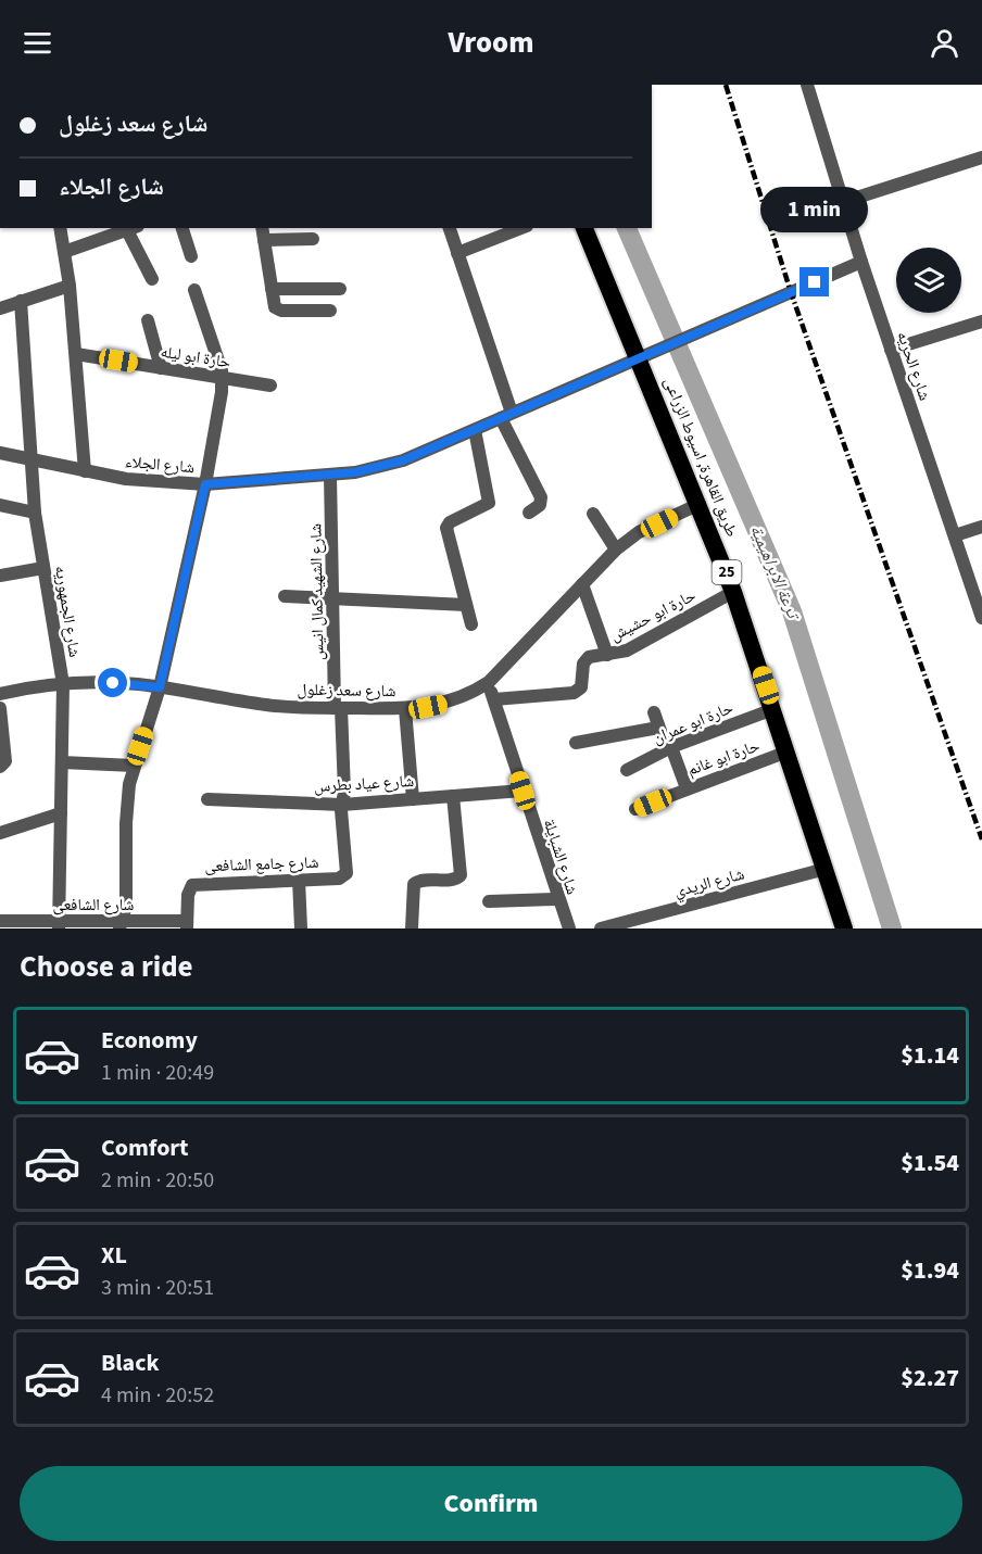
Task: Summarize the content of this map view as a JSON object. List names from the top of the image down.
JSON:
{
  "streets": {
    "highway": ["طريق القاهرة, اسيوط الزراعى", "25"],
    "street": [
      "حارة ابو ليله",
      "شارع الحريه",
      "شارع الجلاء",
      "شارع الشهيد كمال انيس",
      "شارع الجمهوريه",
      "حارة ابو حشيش",
      "شارع سعد زغلول",
      "حارة ابو عمران",
      "حارة ابو غانم",
      "شارع عياد بطرس",
      "شارع الشبايلة",
      "شارع جامع الشافعى",
      "شارع الريدي",
      "شارع الشافعى"
    ]
  },
  "crossings": [
    ["شارع الحريه", "شارع الجلاء"],
    ["طريق القاهرة, اسيوط الزراعى", "شارع الجلاء"],
    ["طريق القاهرة, اسيوط الزراعى", "حارة ابو حشيش"],
    ["طريق القاهرة, اسيوط الزراعى", "شارع سعد زغلول"],
    ["طريق القاهرة, اسيوط الزراعى", "حارة ابو عمران"],
    ["طريق القاهرة, اسيوط الزراعى", "حارة ابو غانم"],
    ["طريق القاهرة, اسيوط الزراعى", "شارع الريدي"],
    ["شارع الجلاء", "شارع الشهيد كمال انيس"],
    ["شارع الجلاء", "شارع الجمهوريه"],
    ["شارع الشهيد كمال انيس", "شارع سعد زغلول"],
    ["شارع الشهيد كمال انيس", "شارع عياد بطرس"],
    ["شارع الشهيد كمال انيس", "شارع جامع الشافعى"],
    ["شارع الجمهوريه", "شارع سعد زغلول"],
    ["شارع الجمهوريه", "شارع الشافعى"],
    ["حارة ابو حشيش", "شارع الشبايلة"],
    ["شارع سعد زغلول", "شارع الشبايلة"],
    ["شارع عياد بطرس", "شارع الشبايلة"],
    ["شارع جامع الشافعى", "شارع الشافعى"]
  ],
  "water": ["ترعة الابراهيمية"],
  "page": {
    "header": "Vroom",
    "banner": ["شارع سعد زغلول", "شارع الجلاء"],
    "bubble": "1 min",
    "heading": "Choose a ride",
    "list": [
      {
        "name": "Economy",
        "note": "1 min · 20:49",
        "value": "$1.14"
      },
      {
        "name": "Comfort",
        "note": "2 min · 20:50",
        "value": "$1.54"
      },
      {
        "name": "XL",
        "note": "3 min · 20:51",
        "value": "$1.94"
      },
      {
        "name": "Black",
        "note": "4 min · 20:52",
        "value": "$2.27"
      }
    ],
    "buttons": "Confirm"
  }
}
